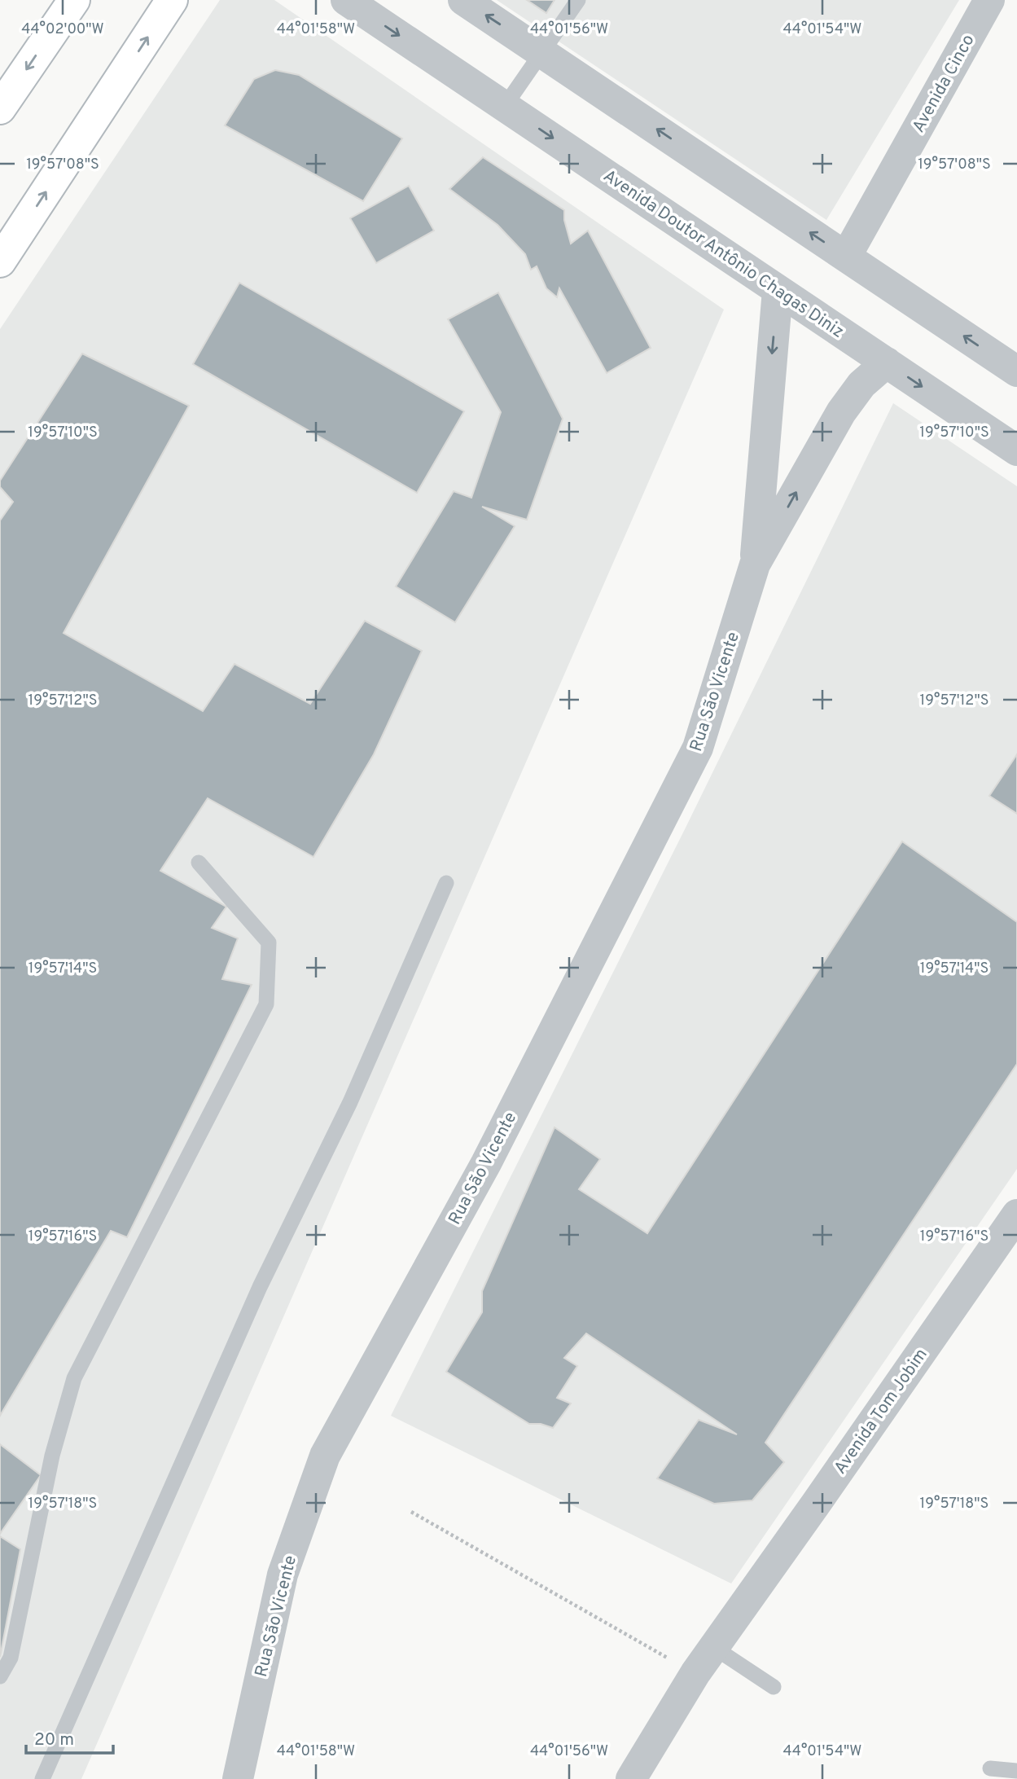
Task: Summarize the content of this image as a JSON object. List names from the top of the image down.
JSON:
{
  "streets": {
    "street": [
      "Avenida Cinco",
      "Avenida Doutor Antônio Chagas Diniz",
      "Rua São Vicente",
      "Avenida Tom Jobim"
    ]
  },
  "crossings": [
    ["Avenida Doutor Antônio Chagas Diniz", "Rua São Vicente"]
  ],
  "scale_bar": "20 m",
  "coordinates": [
    "44°02'00\"W",
    "44°01'58\"W",
    "44°01'56\"W",
    "44°01'54\"W",
    "19°57'08\"S",
    "19°57'10\"S",
    "19°57'12\"S",
    "19°57'14\"S",
    "19°57'16\"S",
    "19°57'18\"S"
  ]
}
